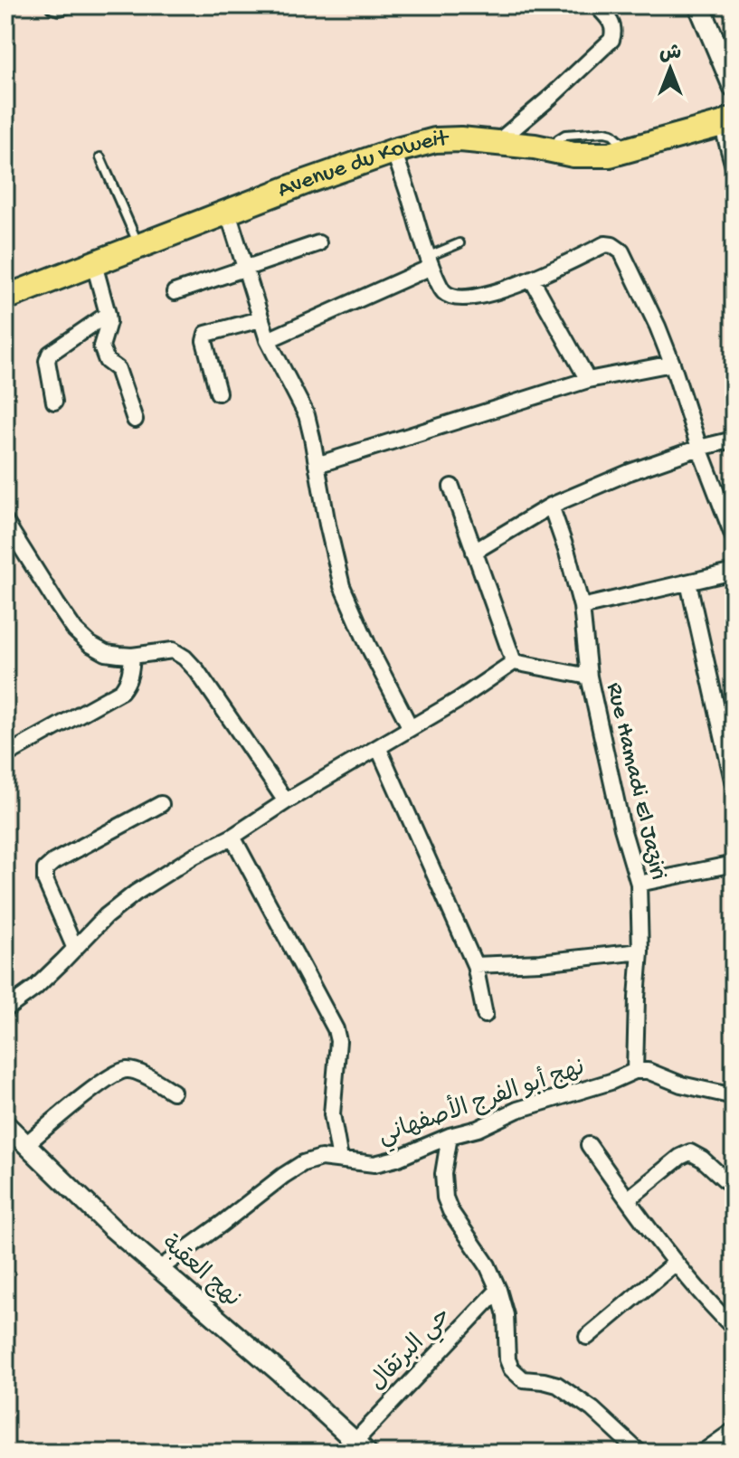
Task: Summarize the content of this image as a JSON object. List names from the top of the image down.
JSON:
{
  "streets": {
    "main road": ["Avenue du Koweit"],
    "street": [
      "Rue Hamadi El Jaziri",
      "نهج أبو الفرج الأصفهاني",
      "نهج العقبة",
      "حي البرتقال"
    ]
  },
  "crossings": [
    ["Rue Hamadi El Jaziri", "نهج أبو الفرج الأصفهاني"],
    ["نهج أبو الفرج الأصفهاني", "نهج العقبة"],
    ["نهج العقبة", "حي البرتقال"]
  ],
  "north": "top"
}
